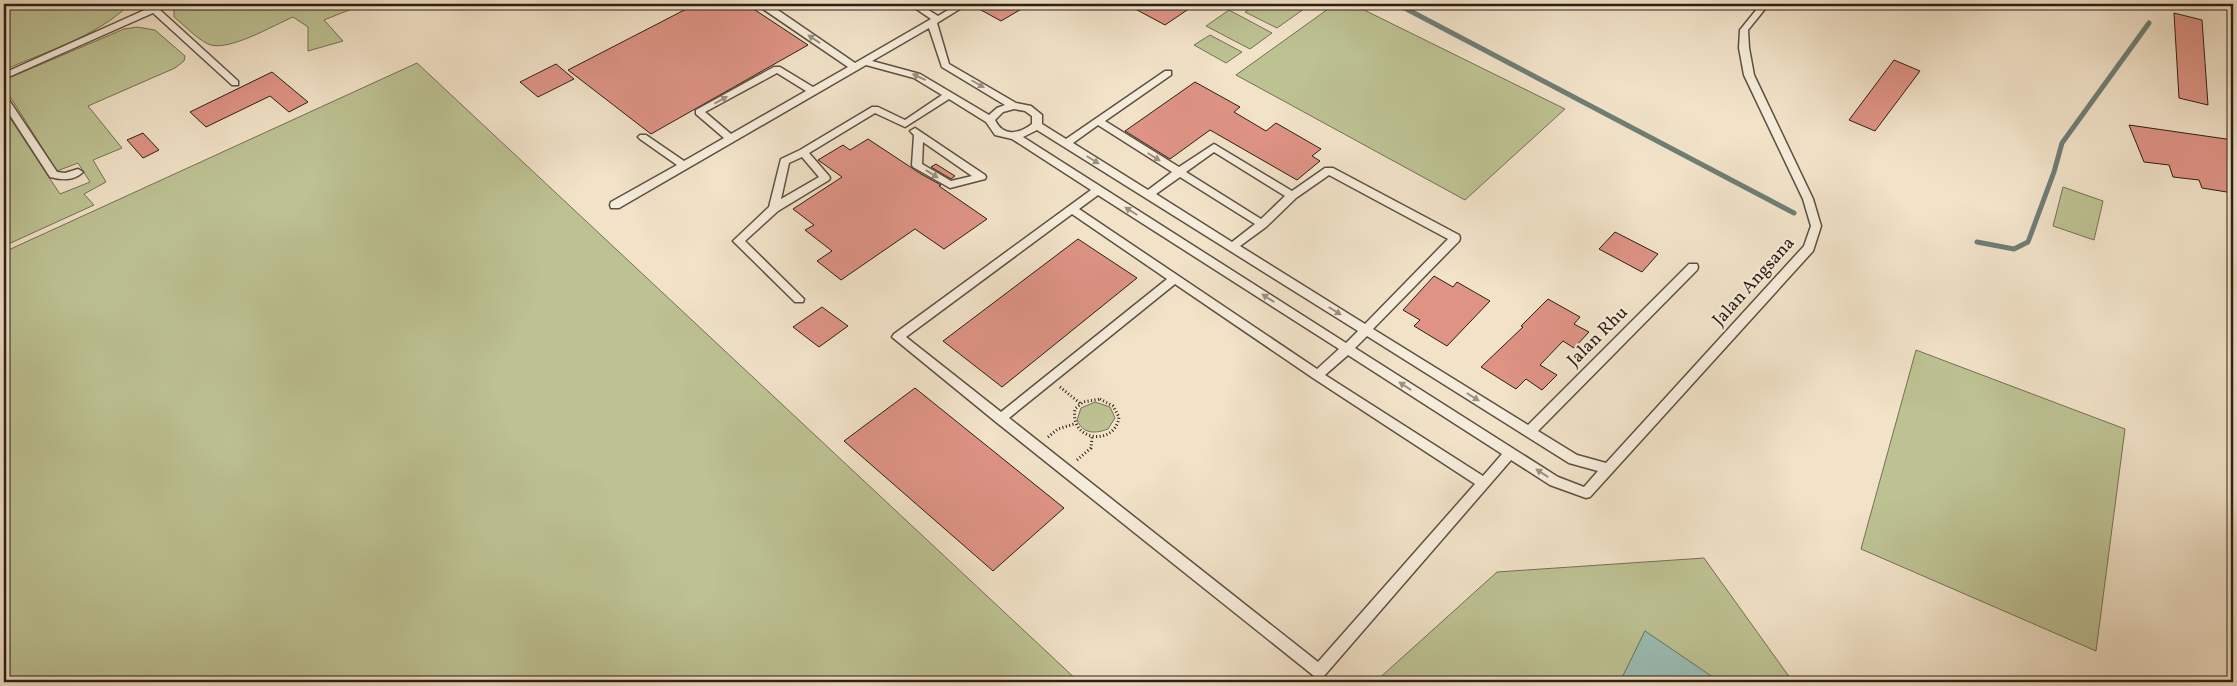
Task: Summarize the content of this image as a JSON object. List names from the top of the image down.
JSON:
{
  "streets": {
    "lane": ["Jalan Angsana", "Jalan Rhu"]
  }
}
